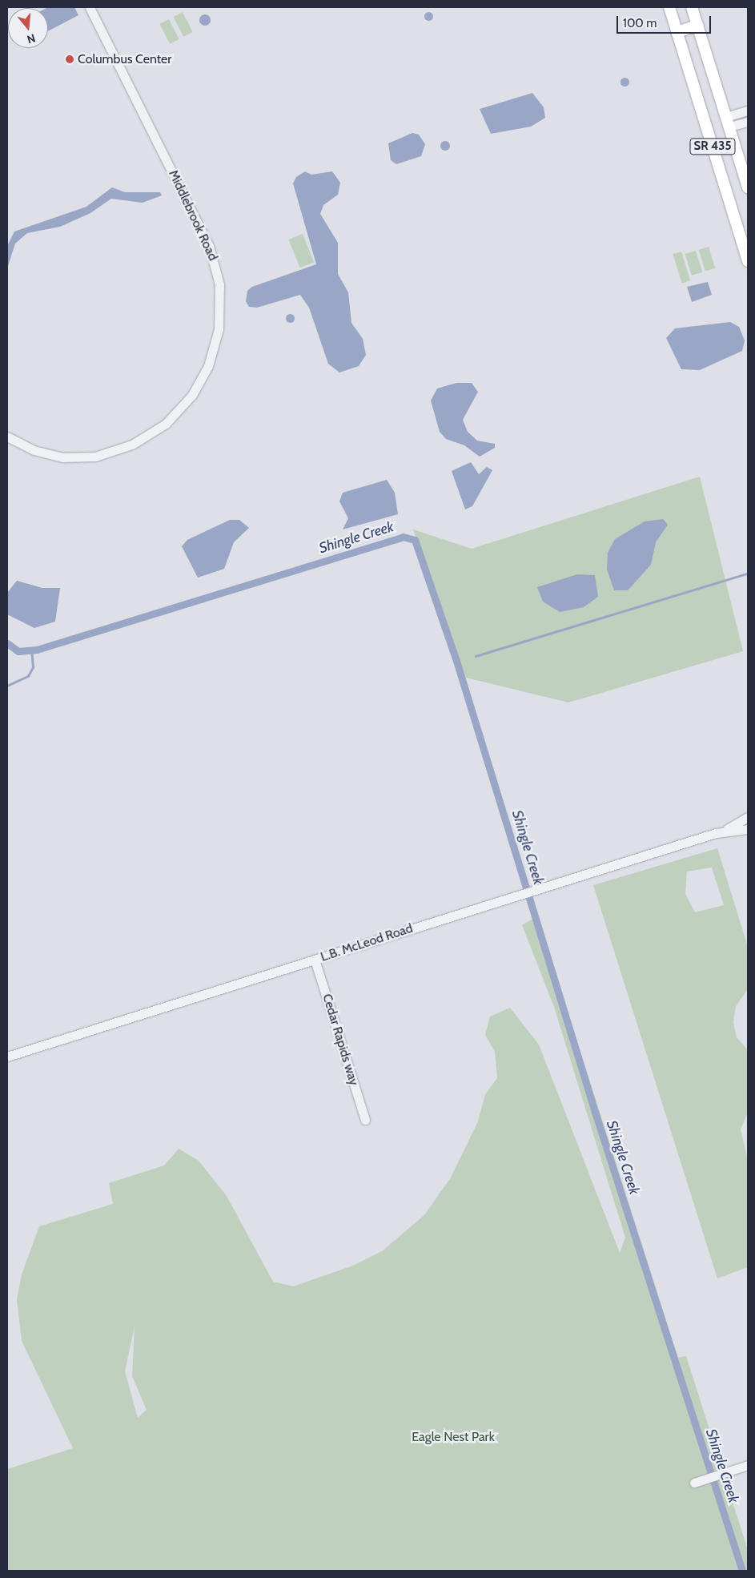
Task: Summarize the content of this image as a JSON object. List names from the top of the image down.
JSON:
{
  "streets": {
    "main road": ["SR 435"],
    "street": ["Middlebrook Road", "L.B. McLeod Road", "Cedar Rapids way"]
  },
  "crossings": [
    ["L.B. McLeod Road", "Cedar Rapids way"]
  ],
  "water": ["Shingle Creek"],
  "parks": ["Eagle Nest Park"],
  "places": ["Columbus Center"],
  "scale_bar": "100 m",
  "north": "bottom"
}
